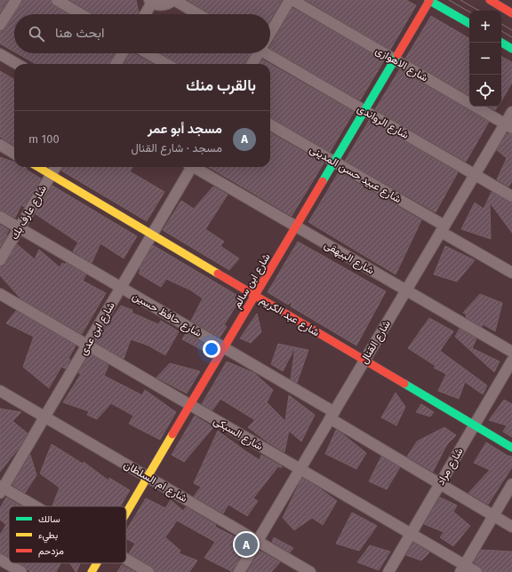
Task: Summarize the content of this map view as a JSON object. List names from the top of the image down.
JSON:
{
  "streets": {
    "street": [
      "شارع الاهوازى",
      "شارع الرواندى",
      "شارع عبيد حسن المدينى",
      "شارع عارف بك",
      "شارع البيهقى",
      "شارع ابن سالم",
      "شارع حافظ حسين",
      "شارع عبد الكريم",
      "شارع ابن عدى",
      "شارع القنال",
      "شارع السبكى",
      "شارع مراد",
      "شارع ام السلطان"
    ]
  },
  "crossings": [
    ["شارع الاهوازى", "شارع ابن سالم"],
    ["شارع الاهوازى", "شارع القنال"],
    ["شارع الرواندى", "شارع ابن سالم"],
    ["شارع الرواندى", "شارع القنال"],
    ["شارع عبيد حسن المدينى", "شارع ابن سالم"],
    ["شارع عبيد حسن المدينى", "شارع القنال"],
    ["شارع عارف بك", "شارع حافظ حسين"],
    ["شارع عارف بك", "شارع عبد الكريم"],
    ["شارع البيهقى", "شارع ابن سالم"],
    ["شارع البيهقى", "شارع القنال"],
    ["شارع ابن سالم", "شارع حافظ حسين"],
    ["شارع ابن سالم", "شارع عبد الكريم"],
    ["شارع ابن سالم", "شارع السبكى"],
    ["شارع ابن سالم", "شارع ام السلطان"],
    ["شارع حافظ حسين", "شارع ابن عدى"],
    ["شارع حافظ حسين", "شارع القنال"],
    ["شارع حافظ حسين", "شارع مراد"],
    ["شارع عبد الكريم", "شارع ابن عدى"],
    ["شارع عبد الكريم", "شارع القنال"],
    ["شارع عبد الكريم", "شارع مراد"],
    ["شارع ابن عدى", "شارع السبكى"],
    ["شارع ابن عدى", "شارع ام السلطان"],
    ["شارع القنال", "شارع السبكى"],
    ["شارع القنال", "شارع ام السلطان"],
    ["شارع السبكى", "شارع مراد"]
  ],
  "legend": ["سالك", "بطيء", "مزدحم"],
  "page": {
    "map_buttons": ["+", "−"],
    "search": "ابحث هنا",
    "heading": "بالقرب منك",
    "list": [
      {
        "mark": "A",
        "name": "مسجد أبو عمر",
        "note": "مسجد · شارع القنال",
        "value": "100 m"
      }
    ],
    "pins": "A"
  }
}
